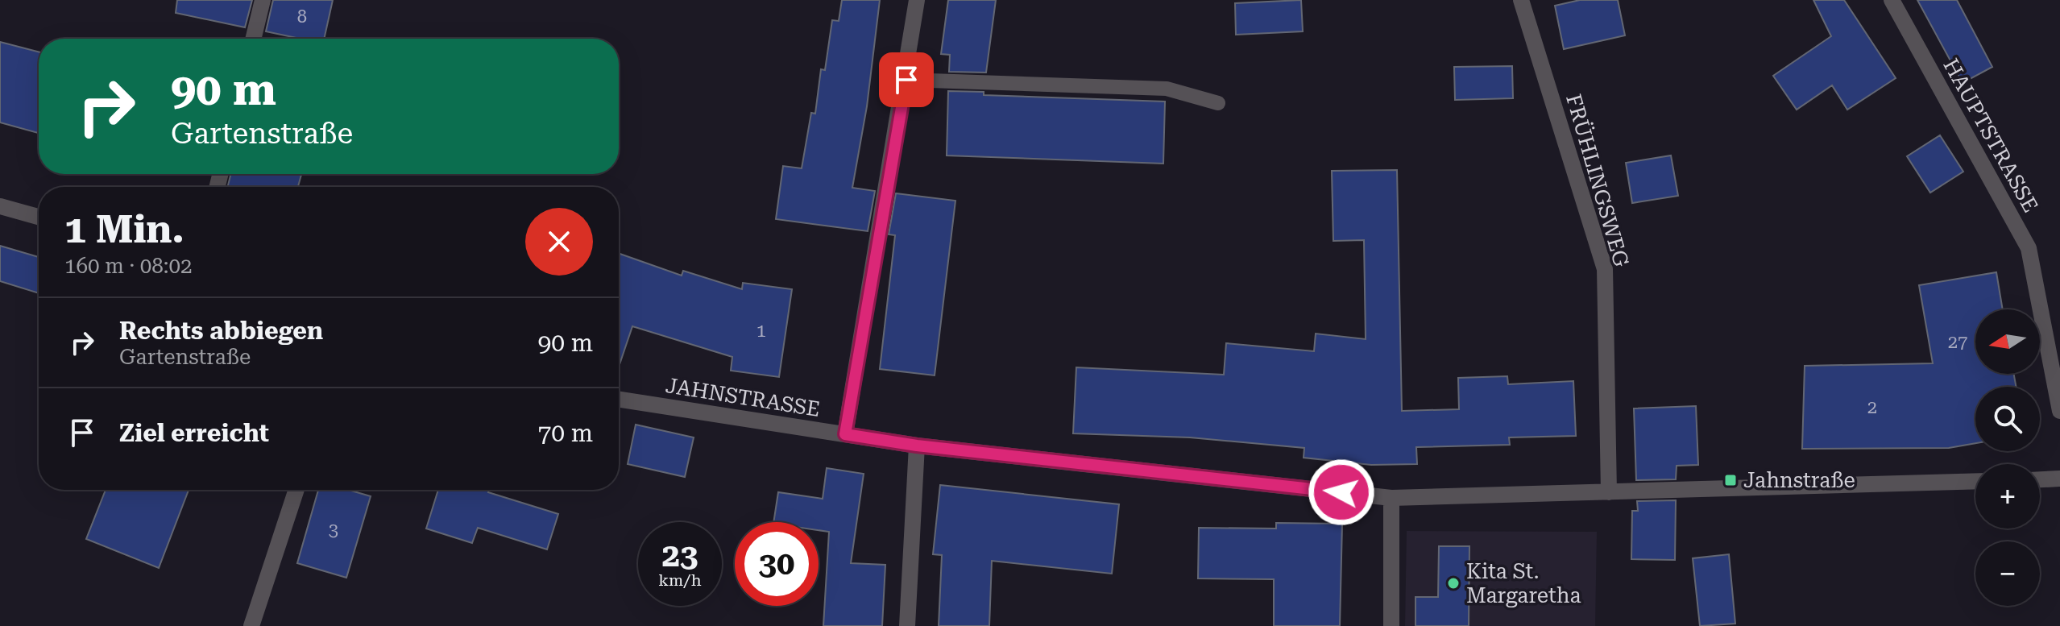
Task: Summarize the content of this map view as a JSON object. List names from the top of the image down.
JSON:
{
  "streets": {
    "street": ["HAUPTSTRASSE", "FRÜHLINGSWEG", "JAHNSTRASSE"]
  },
  "crossings": [
    ["FRÜHLINGSWEG", "JAHNSTRASSE"]
  ],
  "places": {
    "transit": ["Jahnstraße"],
    "other": ["Kita St. Margaretha"]
  },
  "house_numbers": [
    "8",
    "1",
    "27",
    "2",
    "3"
  ],
  "north": "left",
  "page": {
    "turn": ["90 m", "Gartenstraße"],
    "heading": ["1 Min.", "160 m · 08:02"],
    "list": [
      {
        "name": "Rechts abbiegen",
        "note": "Gartenstraße",
        "value": "90 m"
      },
      {
        "name": "Ziel erreicht",
        "value": "70 m"
      }
    ],
    "map_buttons": ["+", "−"],
    "speed": "23 km/h",
    "limit": "30"
  }
}
